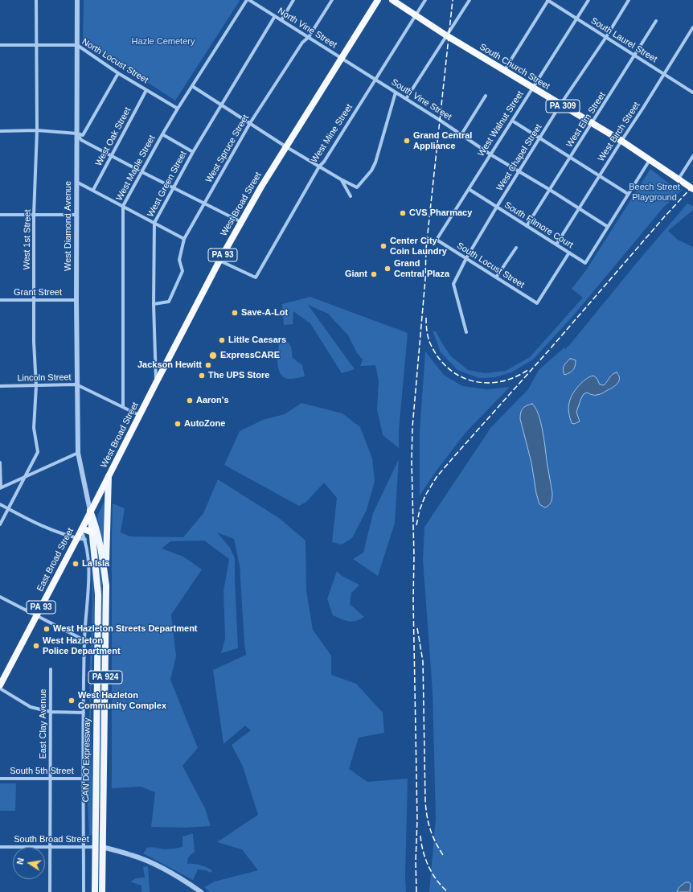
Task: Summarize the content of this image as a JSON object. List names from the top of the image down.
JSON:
{
  "streets": {
    "highway": [
      "South Church Street",
      "PA 309",
      "West Broad Street",
      "PA 93",
      "East Broad Street"
    ],
    "main road": ["PA 924", "CAN DO Expressway"],
    "street": [
      "North Vine Street",
      "South Laurel Street",
      "North Locust Street",
      "South Vine Street",
      "West Elm Street",
      "West Walnut Street",
      "West Birch Street",
      "West Mine Street",
      "West Oak Street",
      "West Spruce Street",
      "West Chapel Street",
      "West Maple Street",
      "West Green Street",
      "South Filmore Court",
      "West Diamond Avenue",
      "West 1st Street",
      "South Locust Street",
      "Grant Street",
      "Lincoln Street",
      "East Clay Avenue",
      "South 5th Street",
      "South Broad Street"
    ]
  },
  "crossings": [
    ["North Vine Street", "South Vine Street"],
    ["North Vine Street", "West Spruce Street"],
    ["North Vine Street", "West Maple Street"],
    ["North Vine Street", "West Green Street"],
    ["North Vine Street", "West Broad Street"],
    ["South Laurel Street", "West Elm Street"],
    ["South Laurel Street", "West Walnut Street"],
    ["South Laurel Street", "West Birch Street"],
    ["South Laurel Street", "West Chapel Street"],
    ["North Locust Street", "West Oak Street"],
    ["North Locust Street", "West Maple Street"],
    ["North Locust Street", "West Diamond Avenue"],
    ["North Locust Street", "West 1st Street"],
    ["South Church Street", "West Elm Street"],
    ["South Church Street", "West Walnut Street"],
    ["South Church Street", "West Birch Street"],
    ["South Church Street", "West Mine Street"],
    ["South Church Street", "West Chapel Street"],
    ["South Vine Street", "West Elm Street"],
    ["South Vine Street", "West Walnut Street"],
    ["South Vine Street", "West Birch Street"],
    ["South Vine Street", "West Mine Street"],
    ["South Vine Street", "West Chapel Street"],
    ["South Vine Street", "West Broad Street"],
    ["South Vine Street", "South Filmore Court"],
    ["West Elm Street", "South Filmore Court"],
    ["West Walnut Street", "South Filmore Court"],
    ["West Walnut Street", "South Locust Street"],
    ["West Birch Street", "South Filmore Court"],
    ["West Mine Street", "West Broad Street"],
    ["West Spruce Street", "West Green Street"],
    ["West Chapel Street", "South Filmore Court"],
    ["West Chapel Street", "South Locust Street"],
    ["West Maple Street", "Lincoln Street"],
    ["West Green Street", "West Broad Street"],
    ["West Broad Street", "West Diamond Avenue"],
    ["West Broad Street", "Lincoln Street"],
    ["West Broad Street", "East Broad Street"],
    ["West Broad Street", "CAN DO Expressway"],
    ["South Filmore Court", "South Locust Street"],
    ["West Diamond Avenue", "Grant Street"],
    ["West Diamond Avenue", "Lincoln Street"],
    ["West Diamond Avenue", "East Broad Street"],
    ["West Diamond Avenue", "CAN DO Expressway"],
    ["West 1st Street", "Grant Street"],
    ["West 1st Street", "Lincoln Street"],
    ["East Broad Street", "CAN DO Expressway"],
    ["East Clay Avenue", "South 5th Street"],
    ["East Clay Avenue", "South Broad Street"],
    ["CAN DO Expressway", "South Broad Street"]
  ],
  "parks": ["Hazle Cemetery", "Beech Street Playground"],
  "places": [
    "Grand Central Appliance",
    "CVS Pharmacy",
    "Center City Coin Laundry",
    "Grand Central Plaza",
    "Giant",
    "Save-A-Lot",
    "Little Caesars",
    "ExpressCARE",
    "Jackson Hewitt",
    "The UPS Store",
    "Aaron's",
    "AutoZone",
    "La Isla",
    "West Hazleton Streets Department",
    "West Hazleton Police Department",
    "West Hazleton Community Complex"
  ],
  "north": "left"
}
